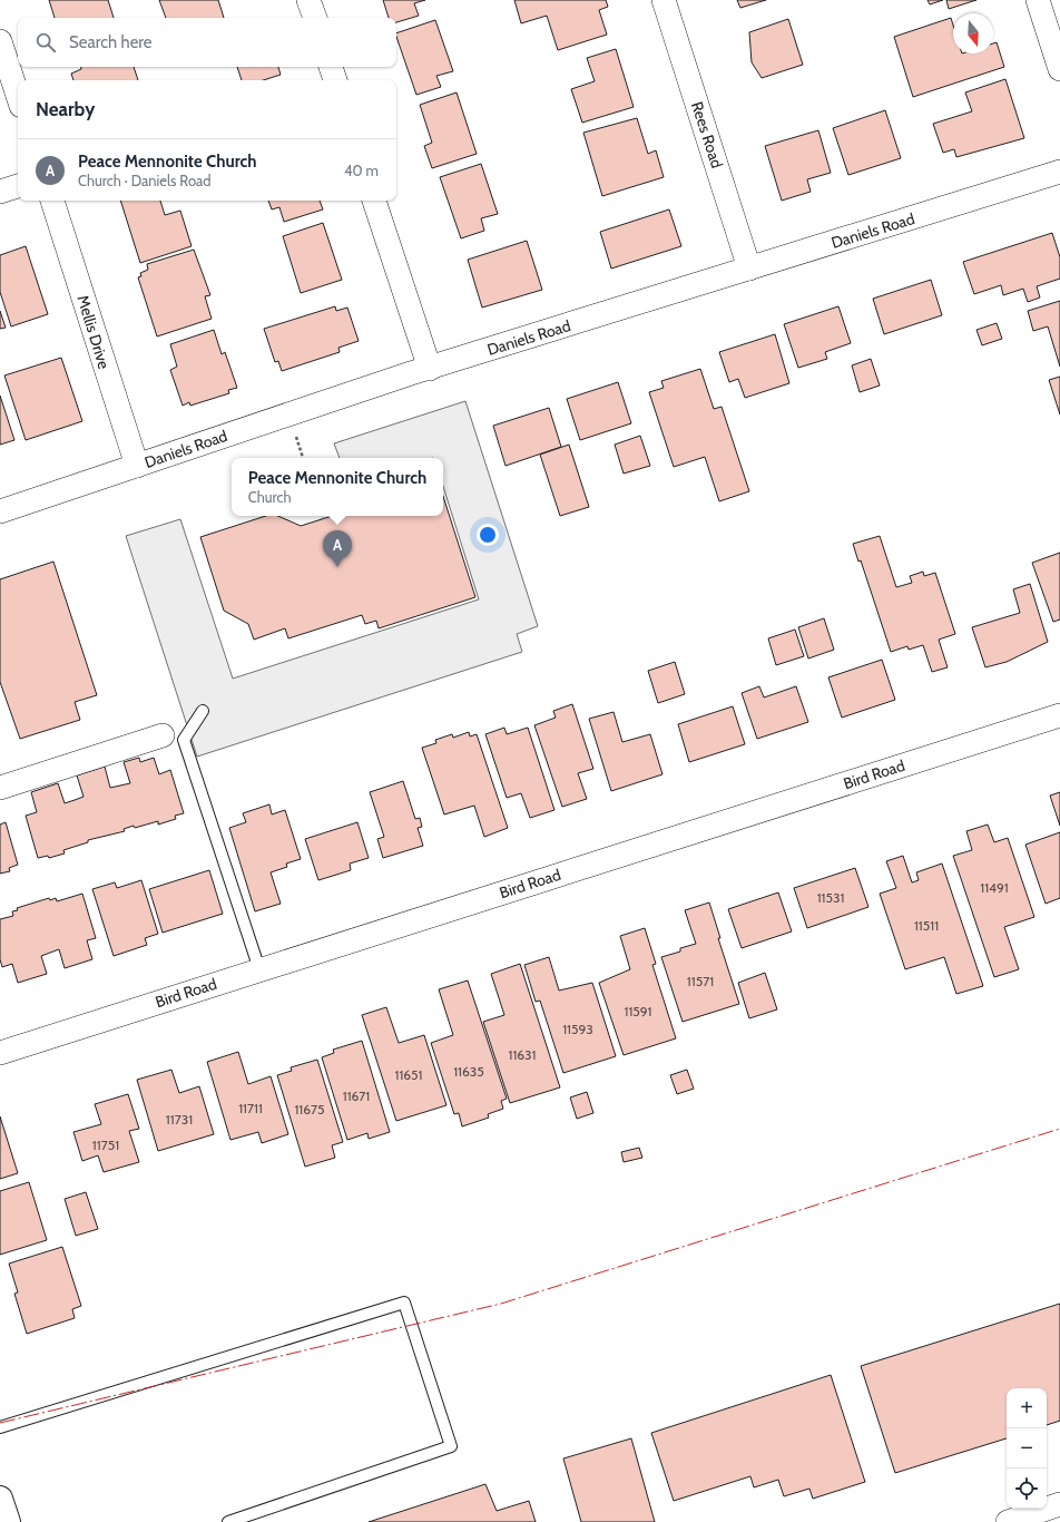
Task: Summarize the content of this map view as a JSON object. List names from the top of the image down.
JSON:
{
  "streets": {
    "street": [
      "Rees Road",
      "Daniels Road",
      "Mellis Drive",
      "Bird Road"
    ]
  },
  "crossings": [
    ["Rees Road", "Daniels Road"],
    ["Daniels Road", "Mellis Drive"]
  ],
  "house_numbers": [
    "11491",
    "11531",
    "11511",
    "11571",
    "11591",
    "11593",
    "11631",
    "11635",
    "11651",
    "11671",
    "11711",
    "11675",
    "11731",
    "11751"
  ],
  "north": "bottom",
  "page": {
    "search": "Search here",
    "heading": "Nearby",
    "list": [
      {
        "mark": "A",
        "name": "Peace Mennonite Church",
        "note": "Church · Daniels Road",
        "value": "40 m"
      }
    ],
    "popup": ["Peace Mennonite Church", "Church"],
    "pins": "A",
    "map_buttons": ["+", "−"]
  }
}
